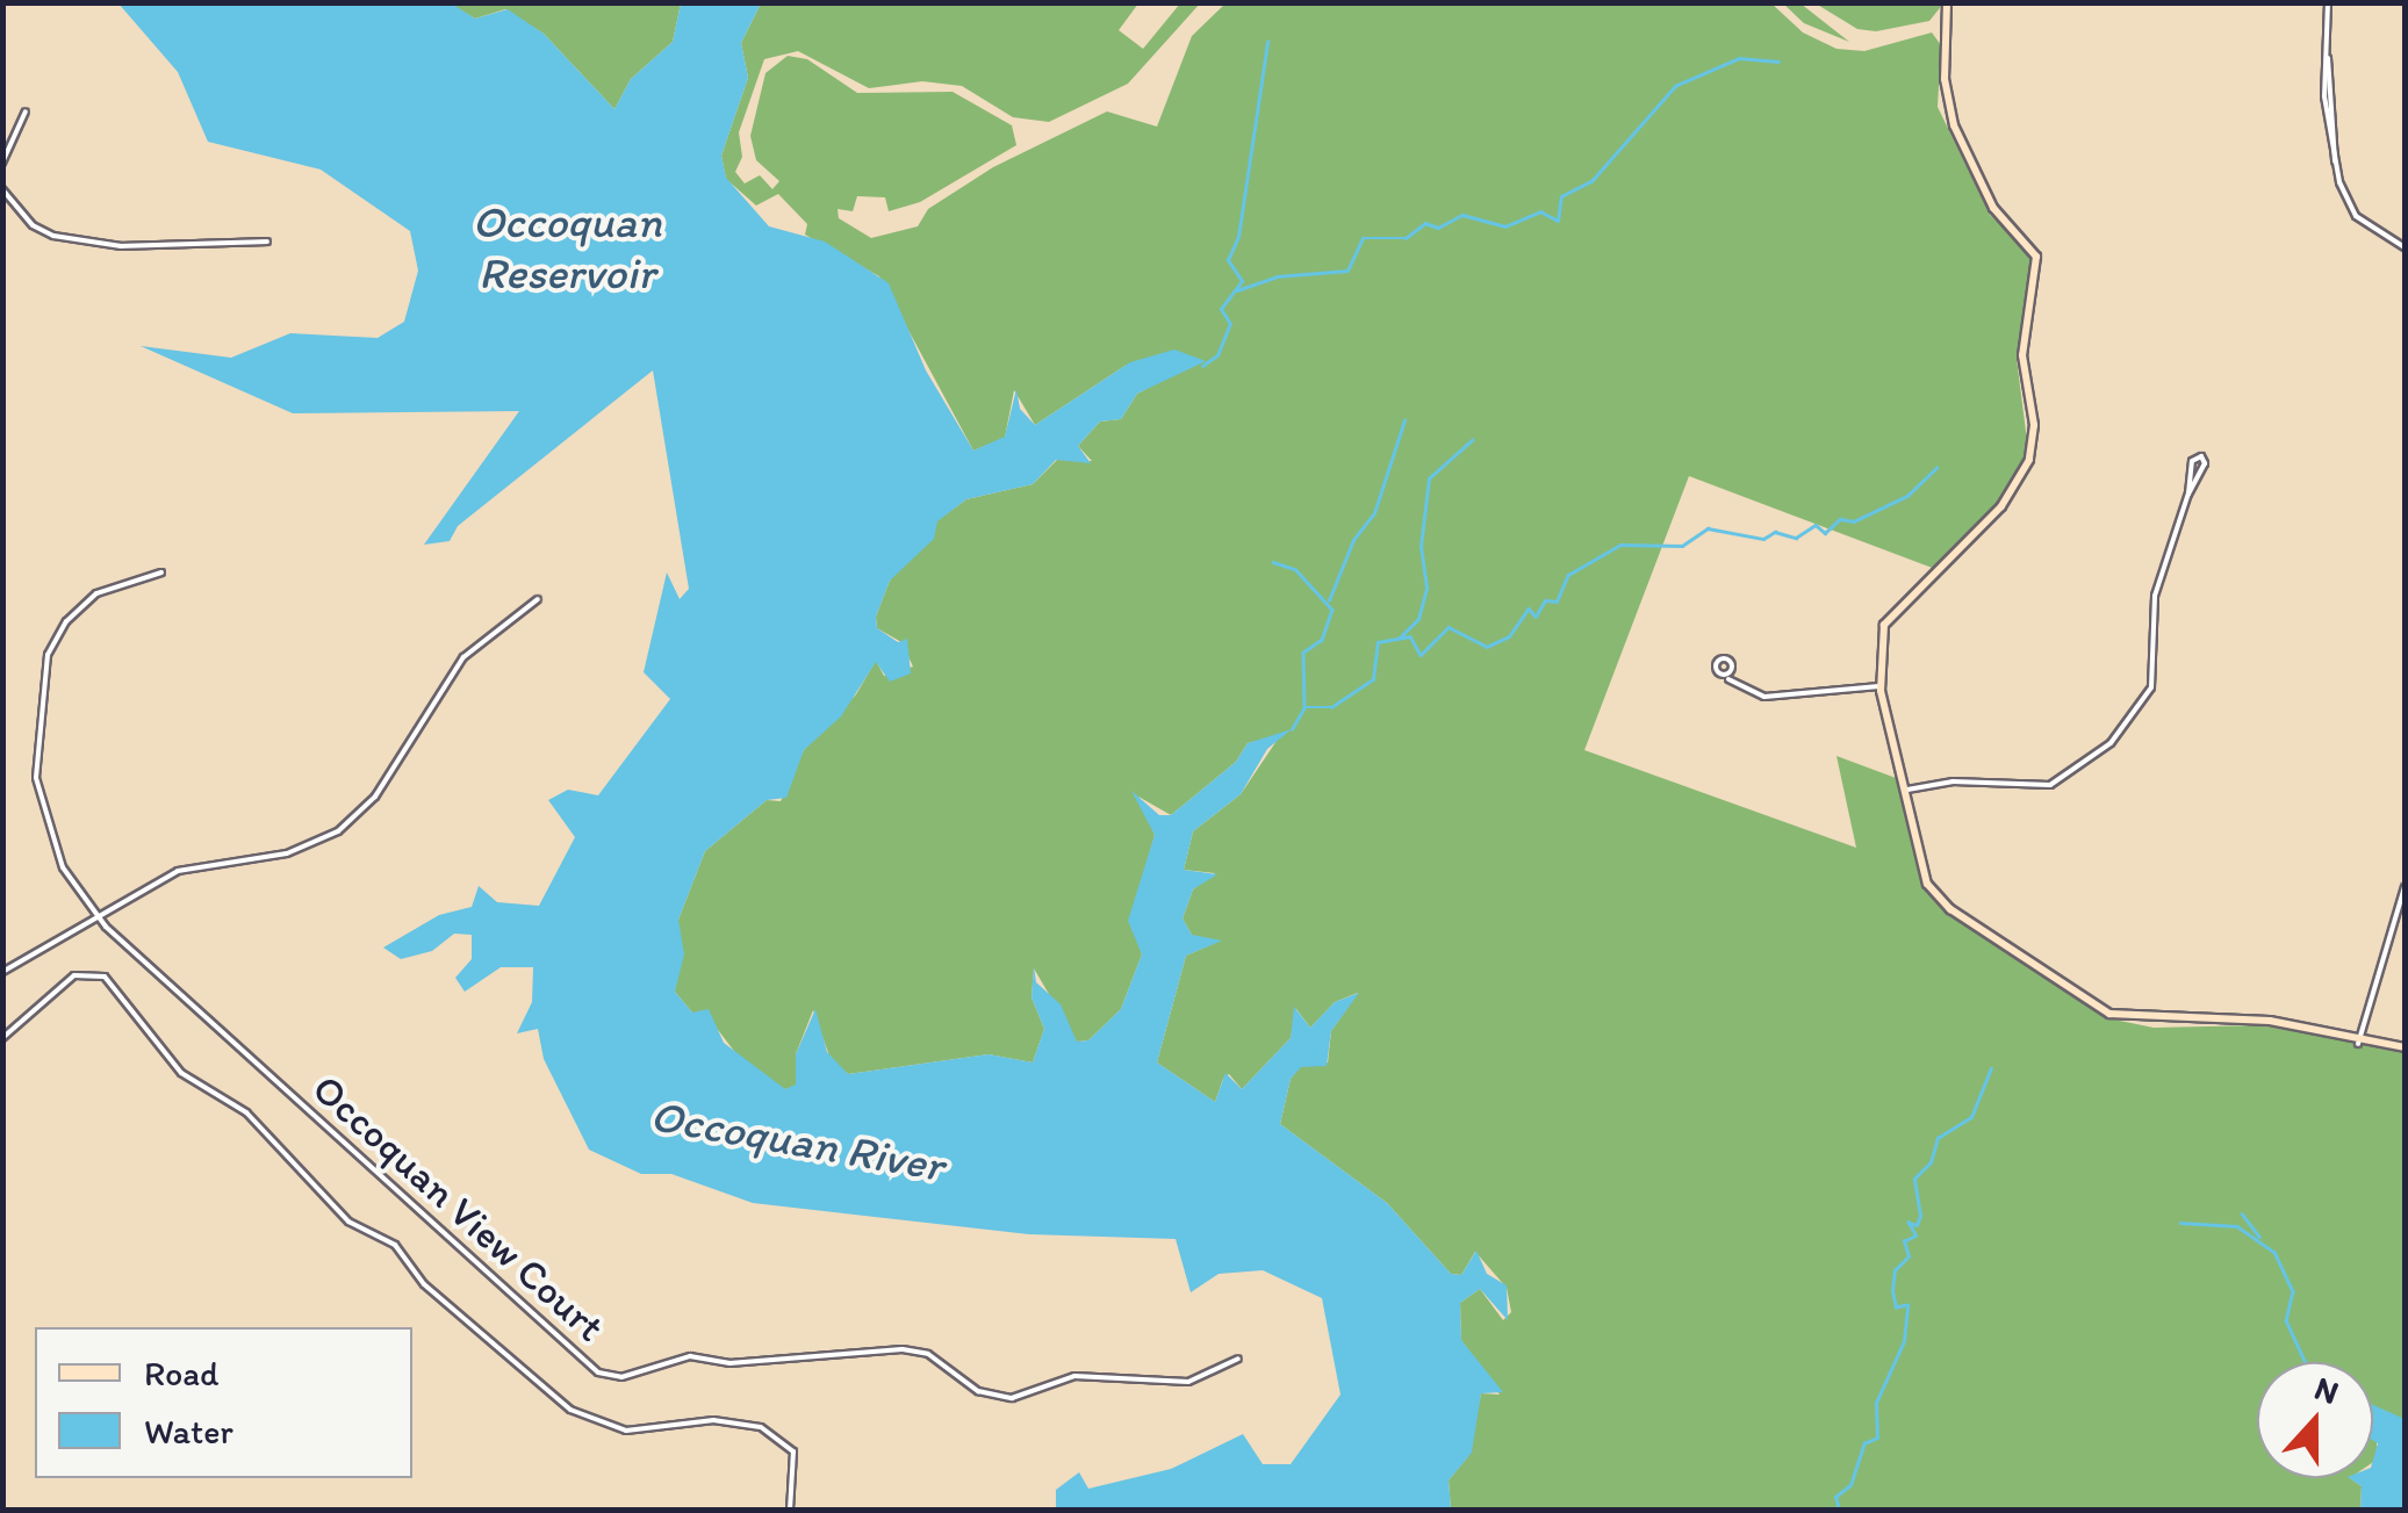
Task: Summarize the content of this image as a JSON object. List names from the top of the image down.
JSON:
{
  "streets": {
    "street": ["Occoquan View Court"]
  },
  "water": ["Occoquan Reservoir", "Occoquan River"],
  "legend": ["Road", "Water"],
  "north": "top"
}
